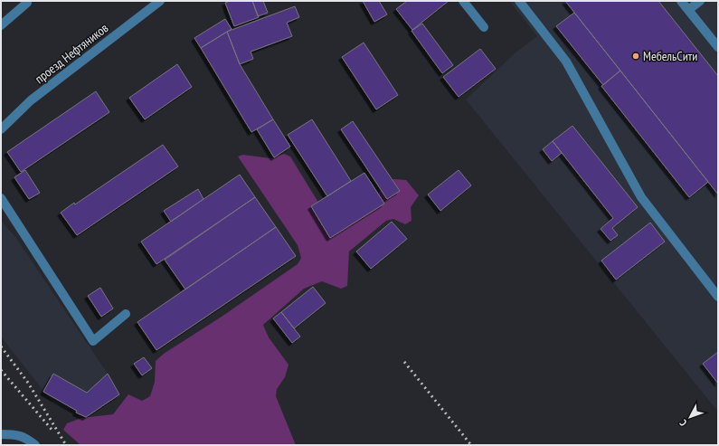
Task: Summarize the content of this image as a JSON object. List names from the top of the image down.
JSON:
{
  "streets": {
    "street": ["проезд Нефтяников"]
  },
  "places": ["МебельСити"],
  "north": "bottom left"
}
